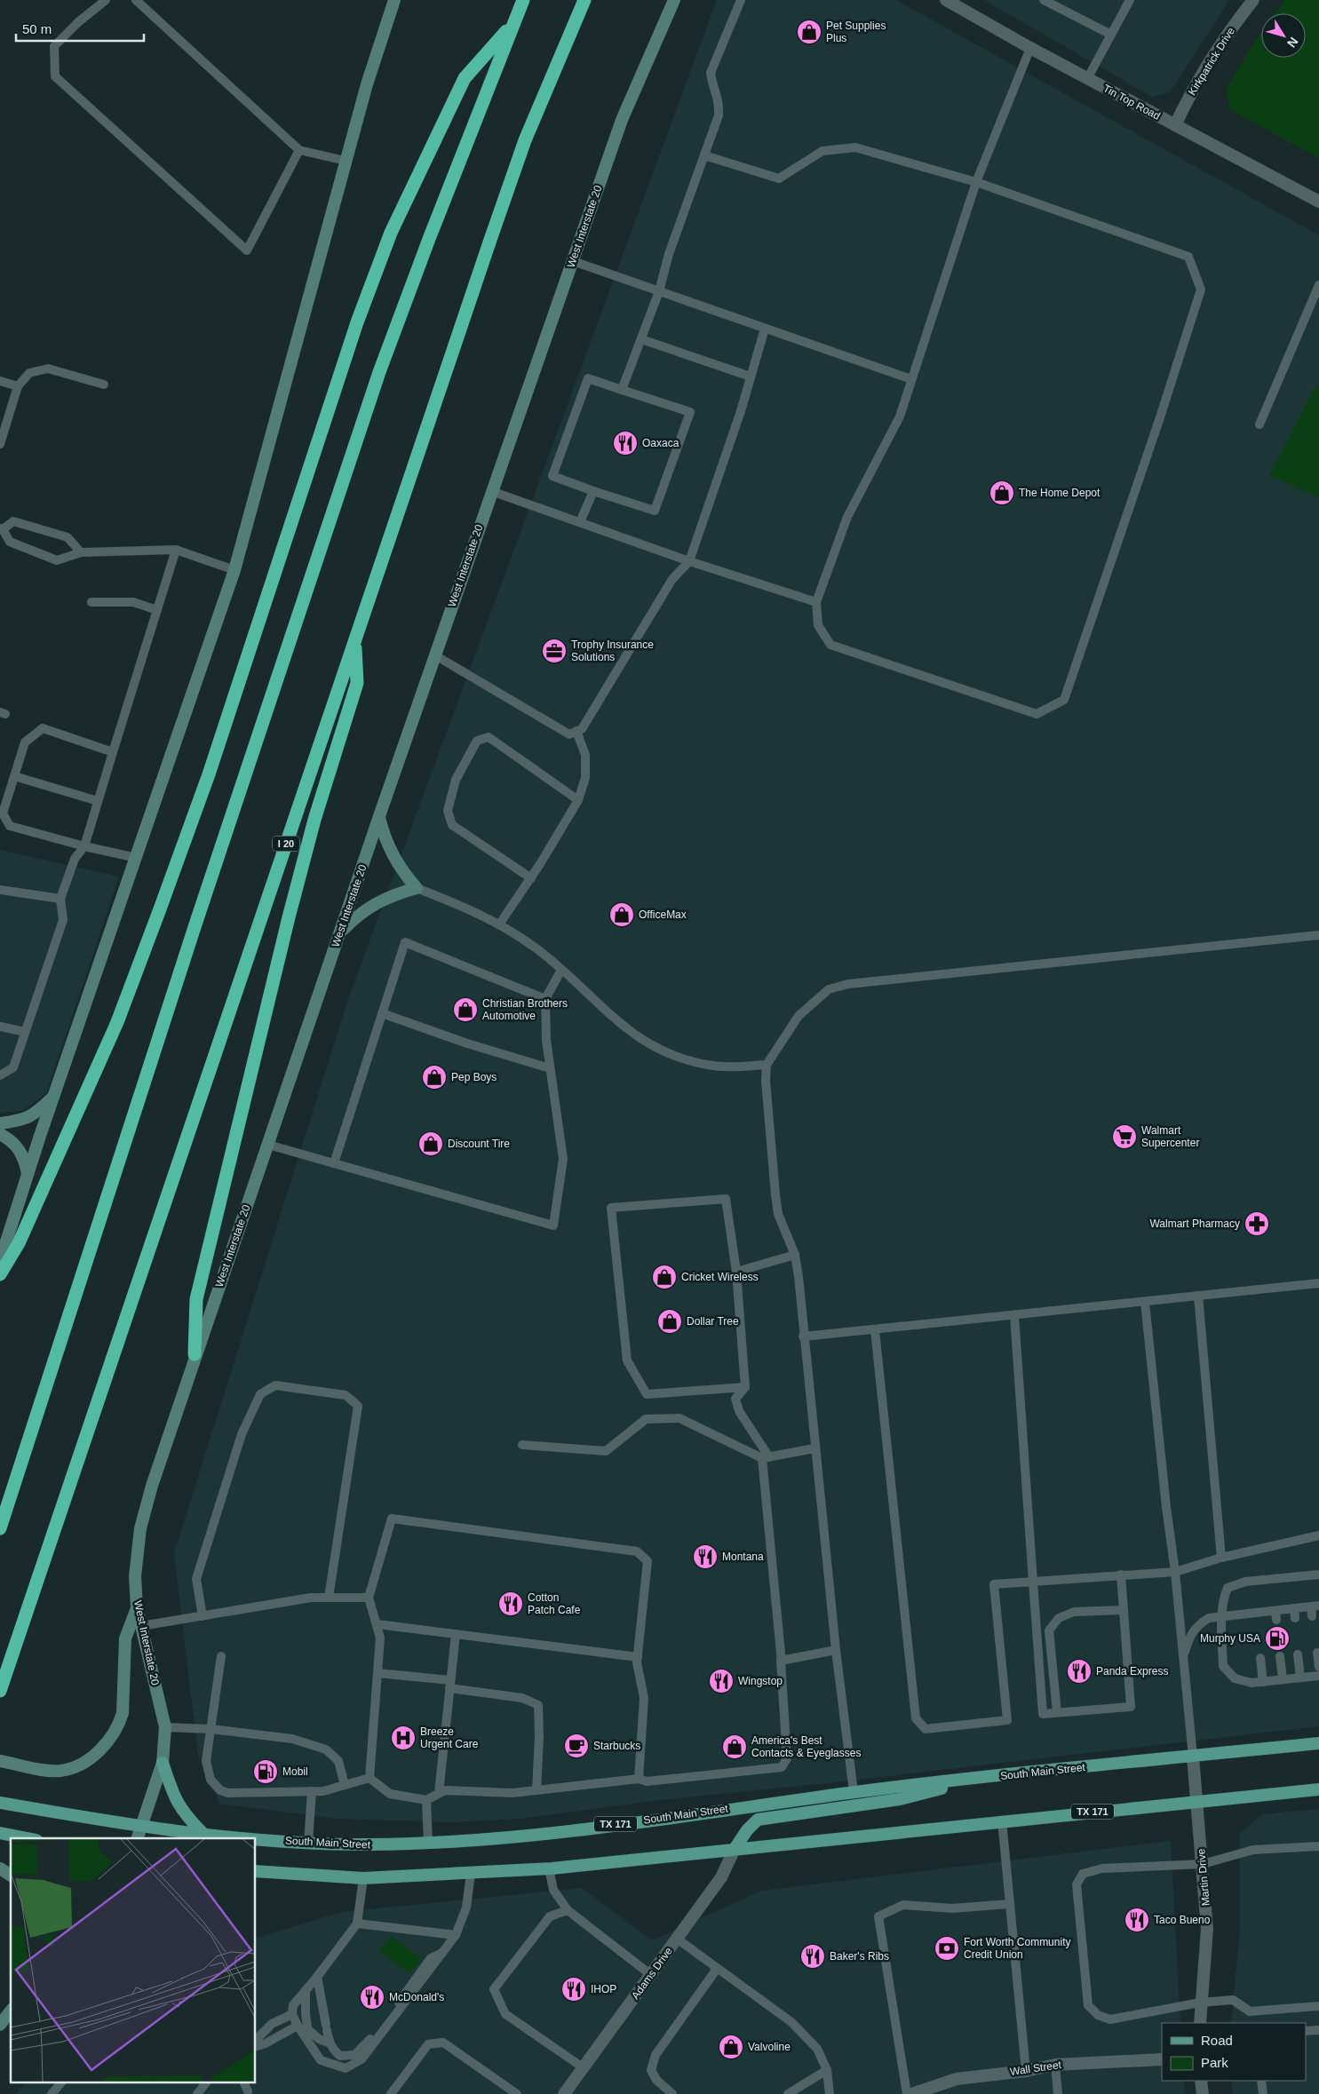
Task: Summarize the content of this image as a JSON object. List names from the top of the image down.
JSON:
{
  "streets": {
    "highway": ["I 20"],
    "main road": ["West Interstate 20", "South Main Street", "TX 171"],
    "street": [
      "Kirkpatrick Drive",
      "Tin Top Road",
      "Martin Drive",
      "Adams Drive",
      "Wall Street"
    ]
  },
  "crossings": [
    ["Kirkpatrick Drive", "Tin Top Road"],
    ["West Interstate 20", "South Main Street"],
    ["South Main Street", "Martin Drive"],
    ["TX 171", "Martin Drive"],
    ["TX 171", "Adams Drive"]
  ],
  "places": {
    "shop": [
      "Pet Supplies Plus",
      "The Home Depot",
      "OfficeMax",
      "Christian Brothers Automotive",
      "Pep Boys",
      "Discount Tire",
      "Cricket Wireless",
      "Dollar Tree",
      "America's Best Contacts & Eyeglasses",
      "Valvoline"
    ],
    "restaurant": [
      "Oaxaca",
      "Montana",
      "Cotton Patch Cafe",
      "Panda Express",
      "Wingstop",
      "Taco Bueno",
      "Baker's Ribs",
      "IHOP",
      "McDonald's"
    ],
    "office": ["Trophy Insurance Solutions"],
    "supermarket": ["Walmart Supercenter"],
    "pharmacy": ["Walmart Pharmacy"],
    "fuel station": ["Murphy USA", "Mobil"],
    "hospital": ["Breeze Urgent Care"],
    "cafe": ["Starbucks"],
    "bank": ["Fort Worth Community Credit Union"]
  },
  "legend": ["Road", "Park"],
  "scale_bar": "50 m",
  "north": "bottom right"
}
